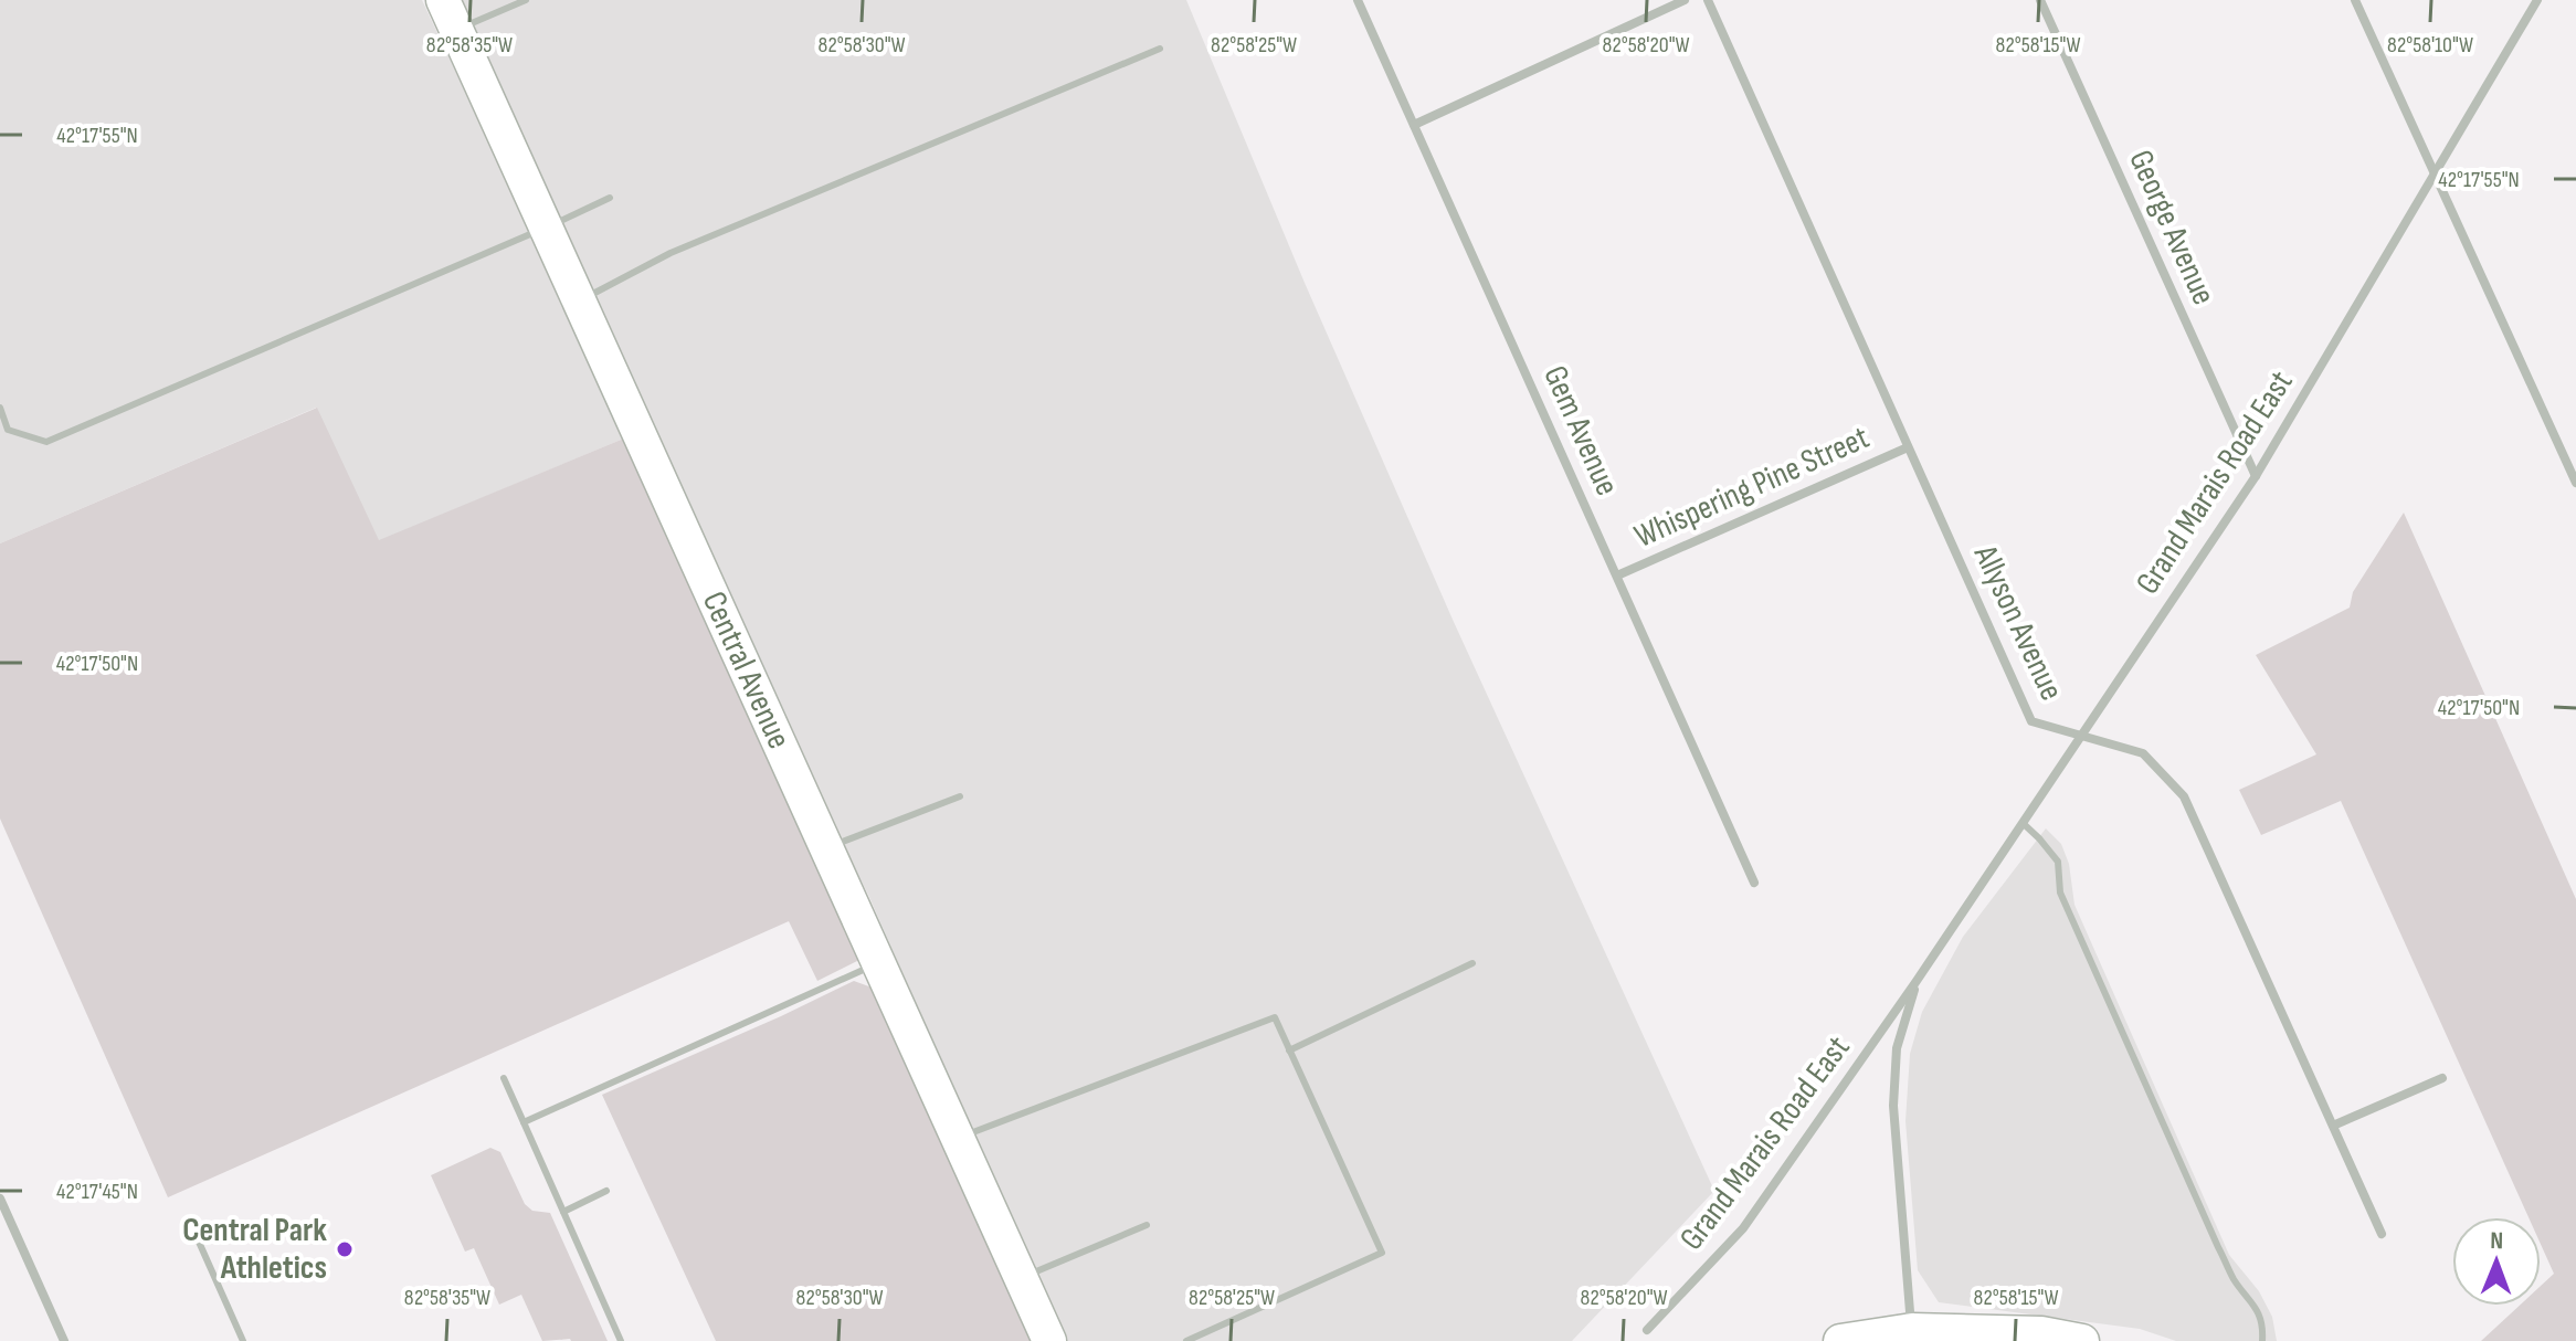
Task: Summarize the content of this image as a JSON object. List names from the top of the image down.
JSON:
{
  "streets": {
    "street": [
      "George Avenue",
      "Gem Avenue",
      "Grand Marais Road East",
      "Whispering Pine Street",
      "Allyson Avenue",
      "Central Avenue"
    ]
  },
  "crossings": [
    ["George Avenue", "Grand Marais Road East"],
    ["Gem Avenue", "Whispering Pine Street"],
    ["Grand Marais Road East", "Allyson Avenue"],
    ["Whispering Pine Street", "Allyson Avenue"]
  ],
  "places": ["Central Park Athletics"],
  "north": "top",
  "coordinates": [
    "82°58'35\"W",
    "82°58'30\"W",
    "82°58'25\"W",
    "82°58'20\"W",
    "82°58'15\"W",
    "82°58'10\"W",
    "42°17'55\"N",
    "42°17'50\"N",
    "42°17'45\"N"
  ]
}
